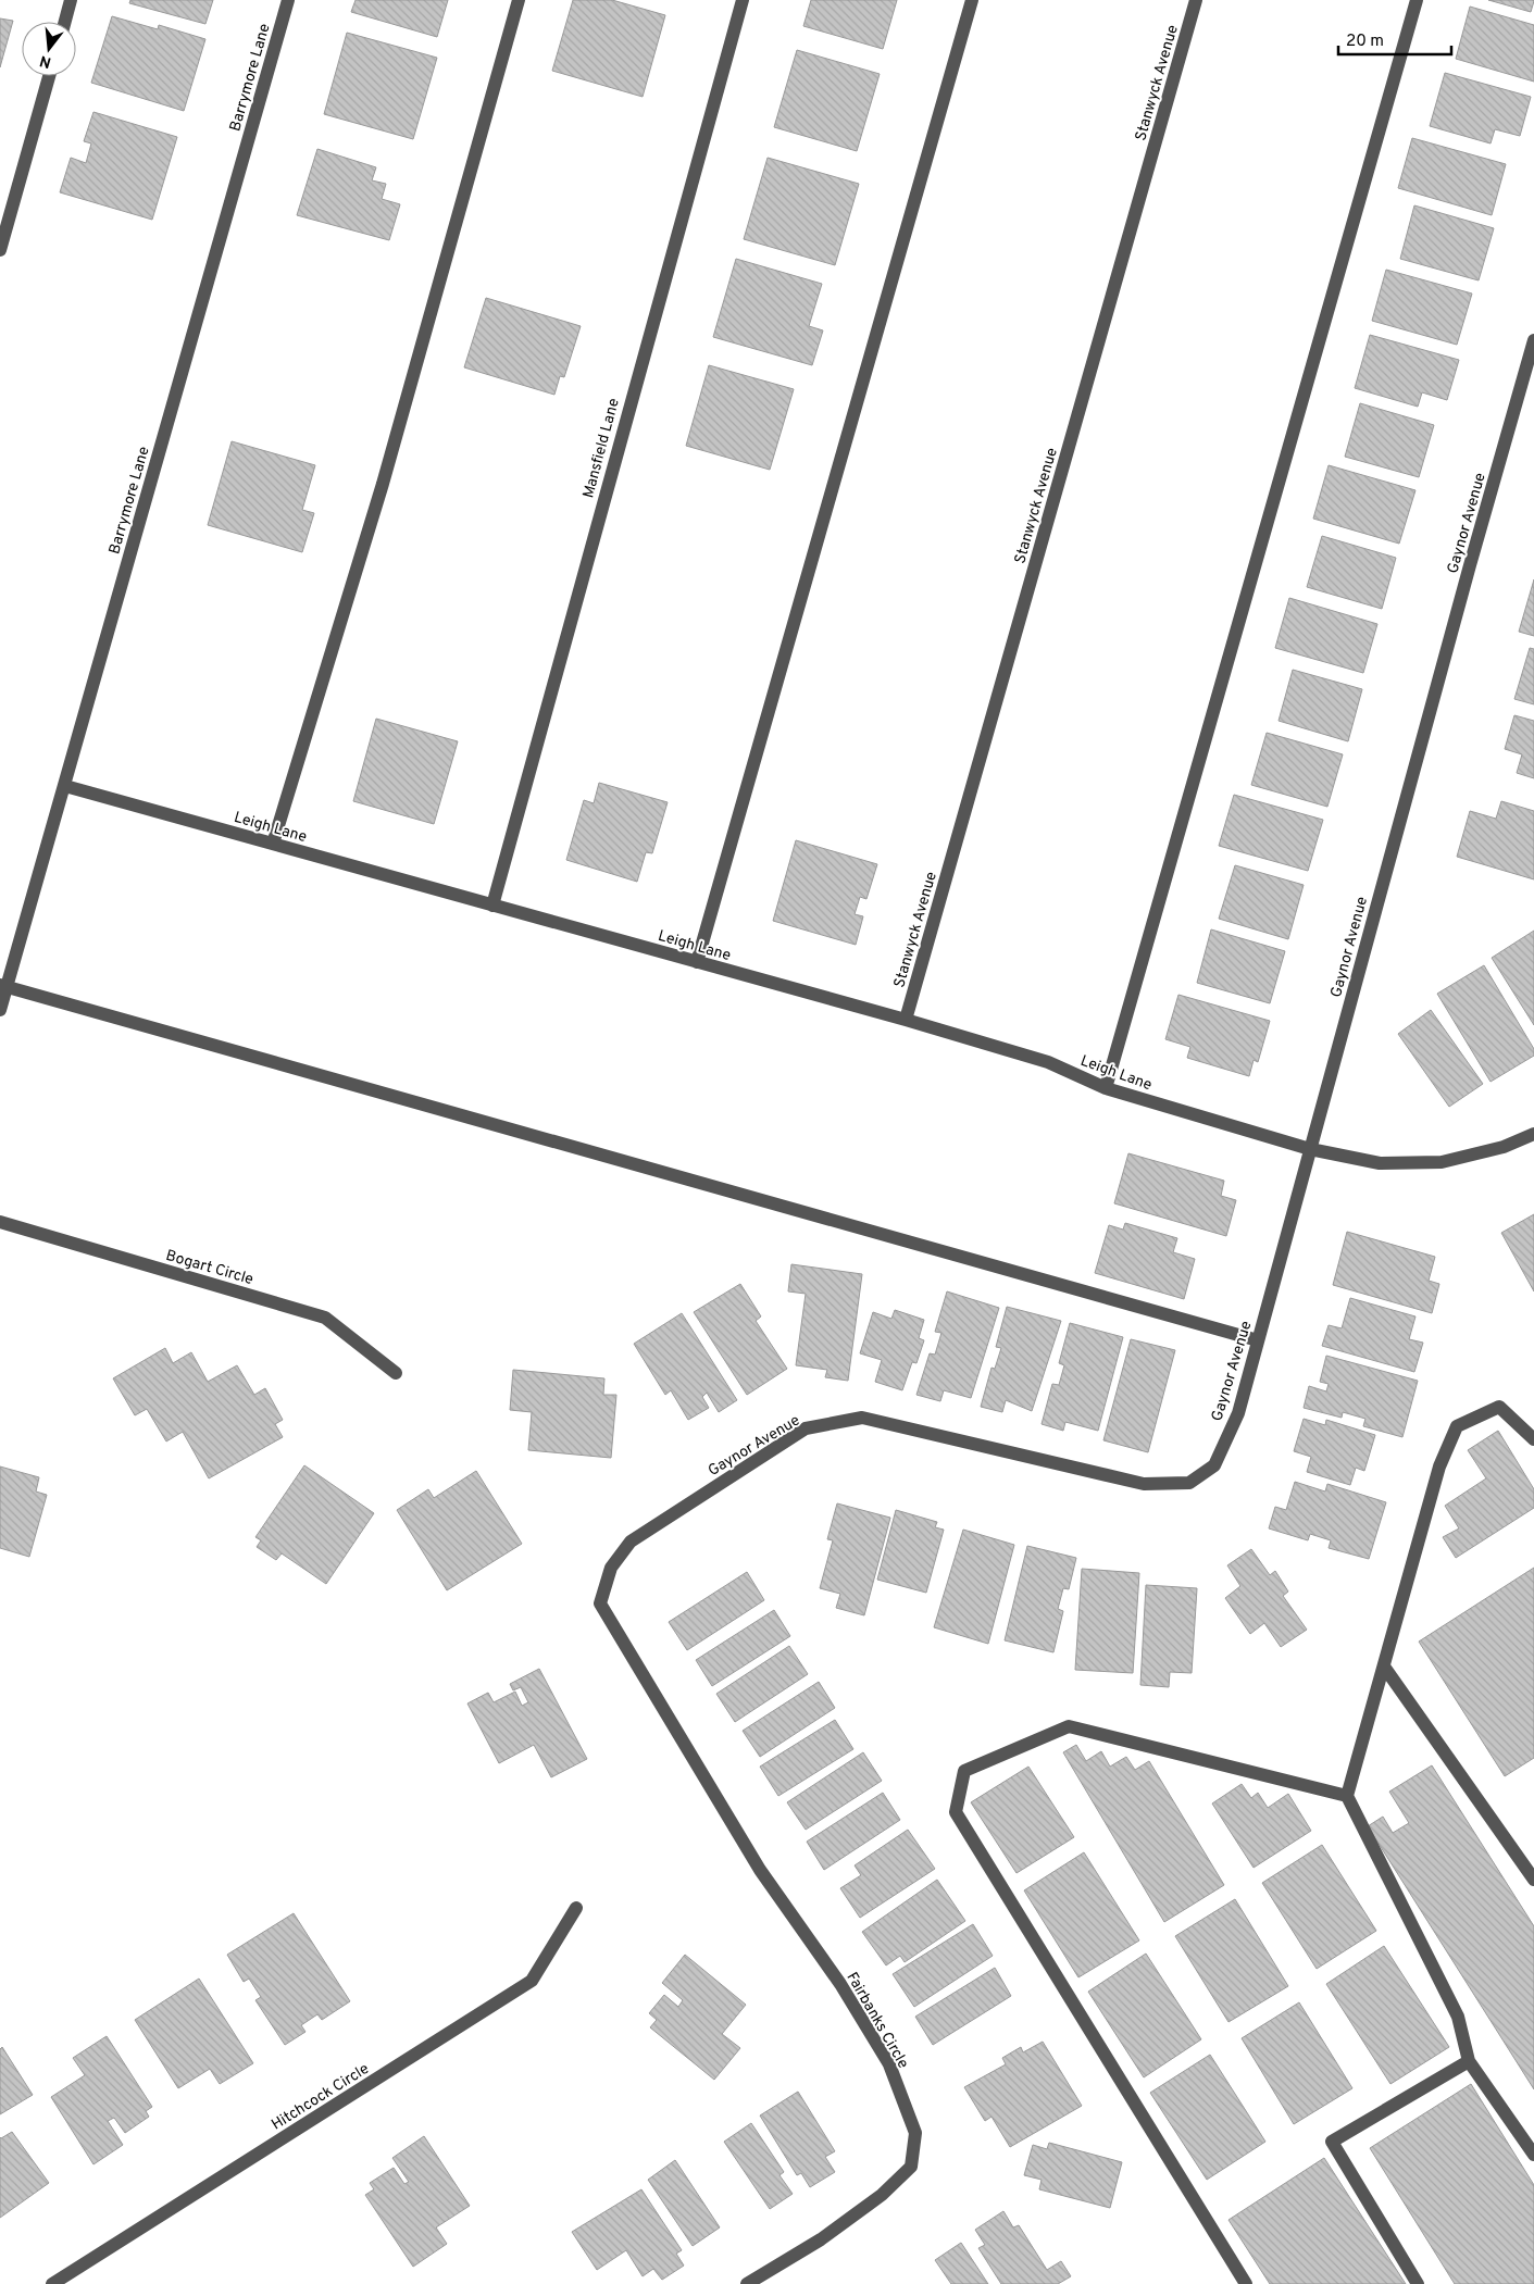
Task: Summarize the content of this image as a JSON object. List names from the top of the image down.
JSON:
{
  "streets": {
    "street": [
      "Barrymore Lane",
      "Stanwyck Avenue",
      "Mansfield Lane",
      "Gaynor Avenue",
      "Leigh Lane",
      "Bogart Circle",
      "Fairbanks Circle",
      "Hitchcock Circle"
    ]
  },
  "crossings": [
    ["Barrymore Lane", "Leigh Lane"],
    ["Stanwyck Avenue", "Leigh Lane"],
    ["Mansfield Lane", "Leigh Lane"],
    ["Gaynor Avenue", "Leigh Lane"],
    ["Gaynor Avenue", "Fairbanks Circle"]
  ],
  "scale_bar": "20 m",
  "north": "bottom"
}
